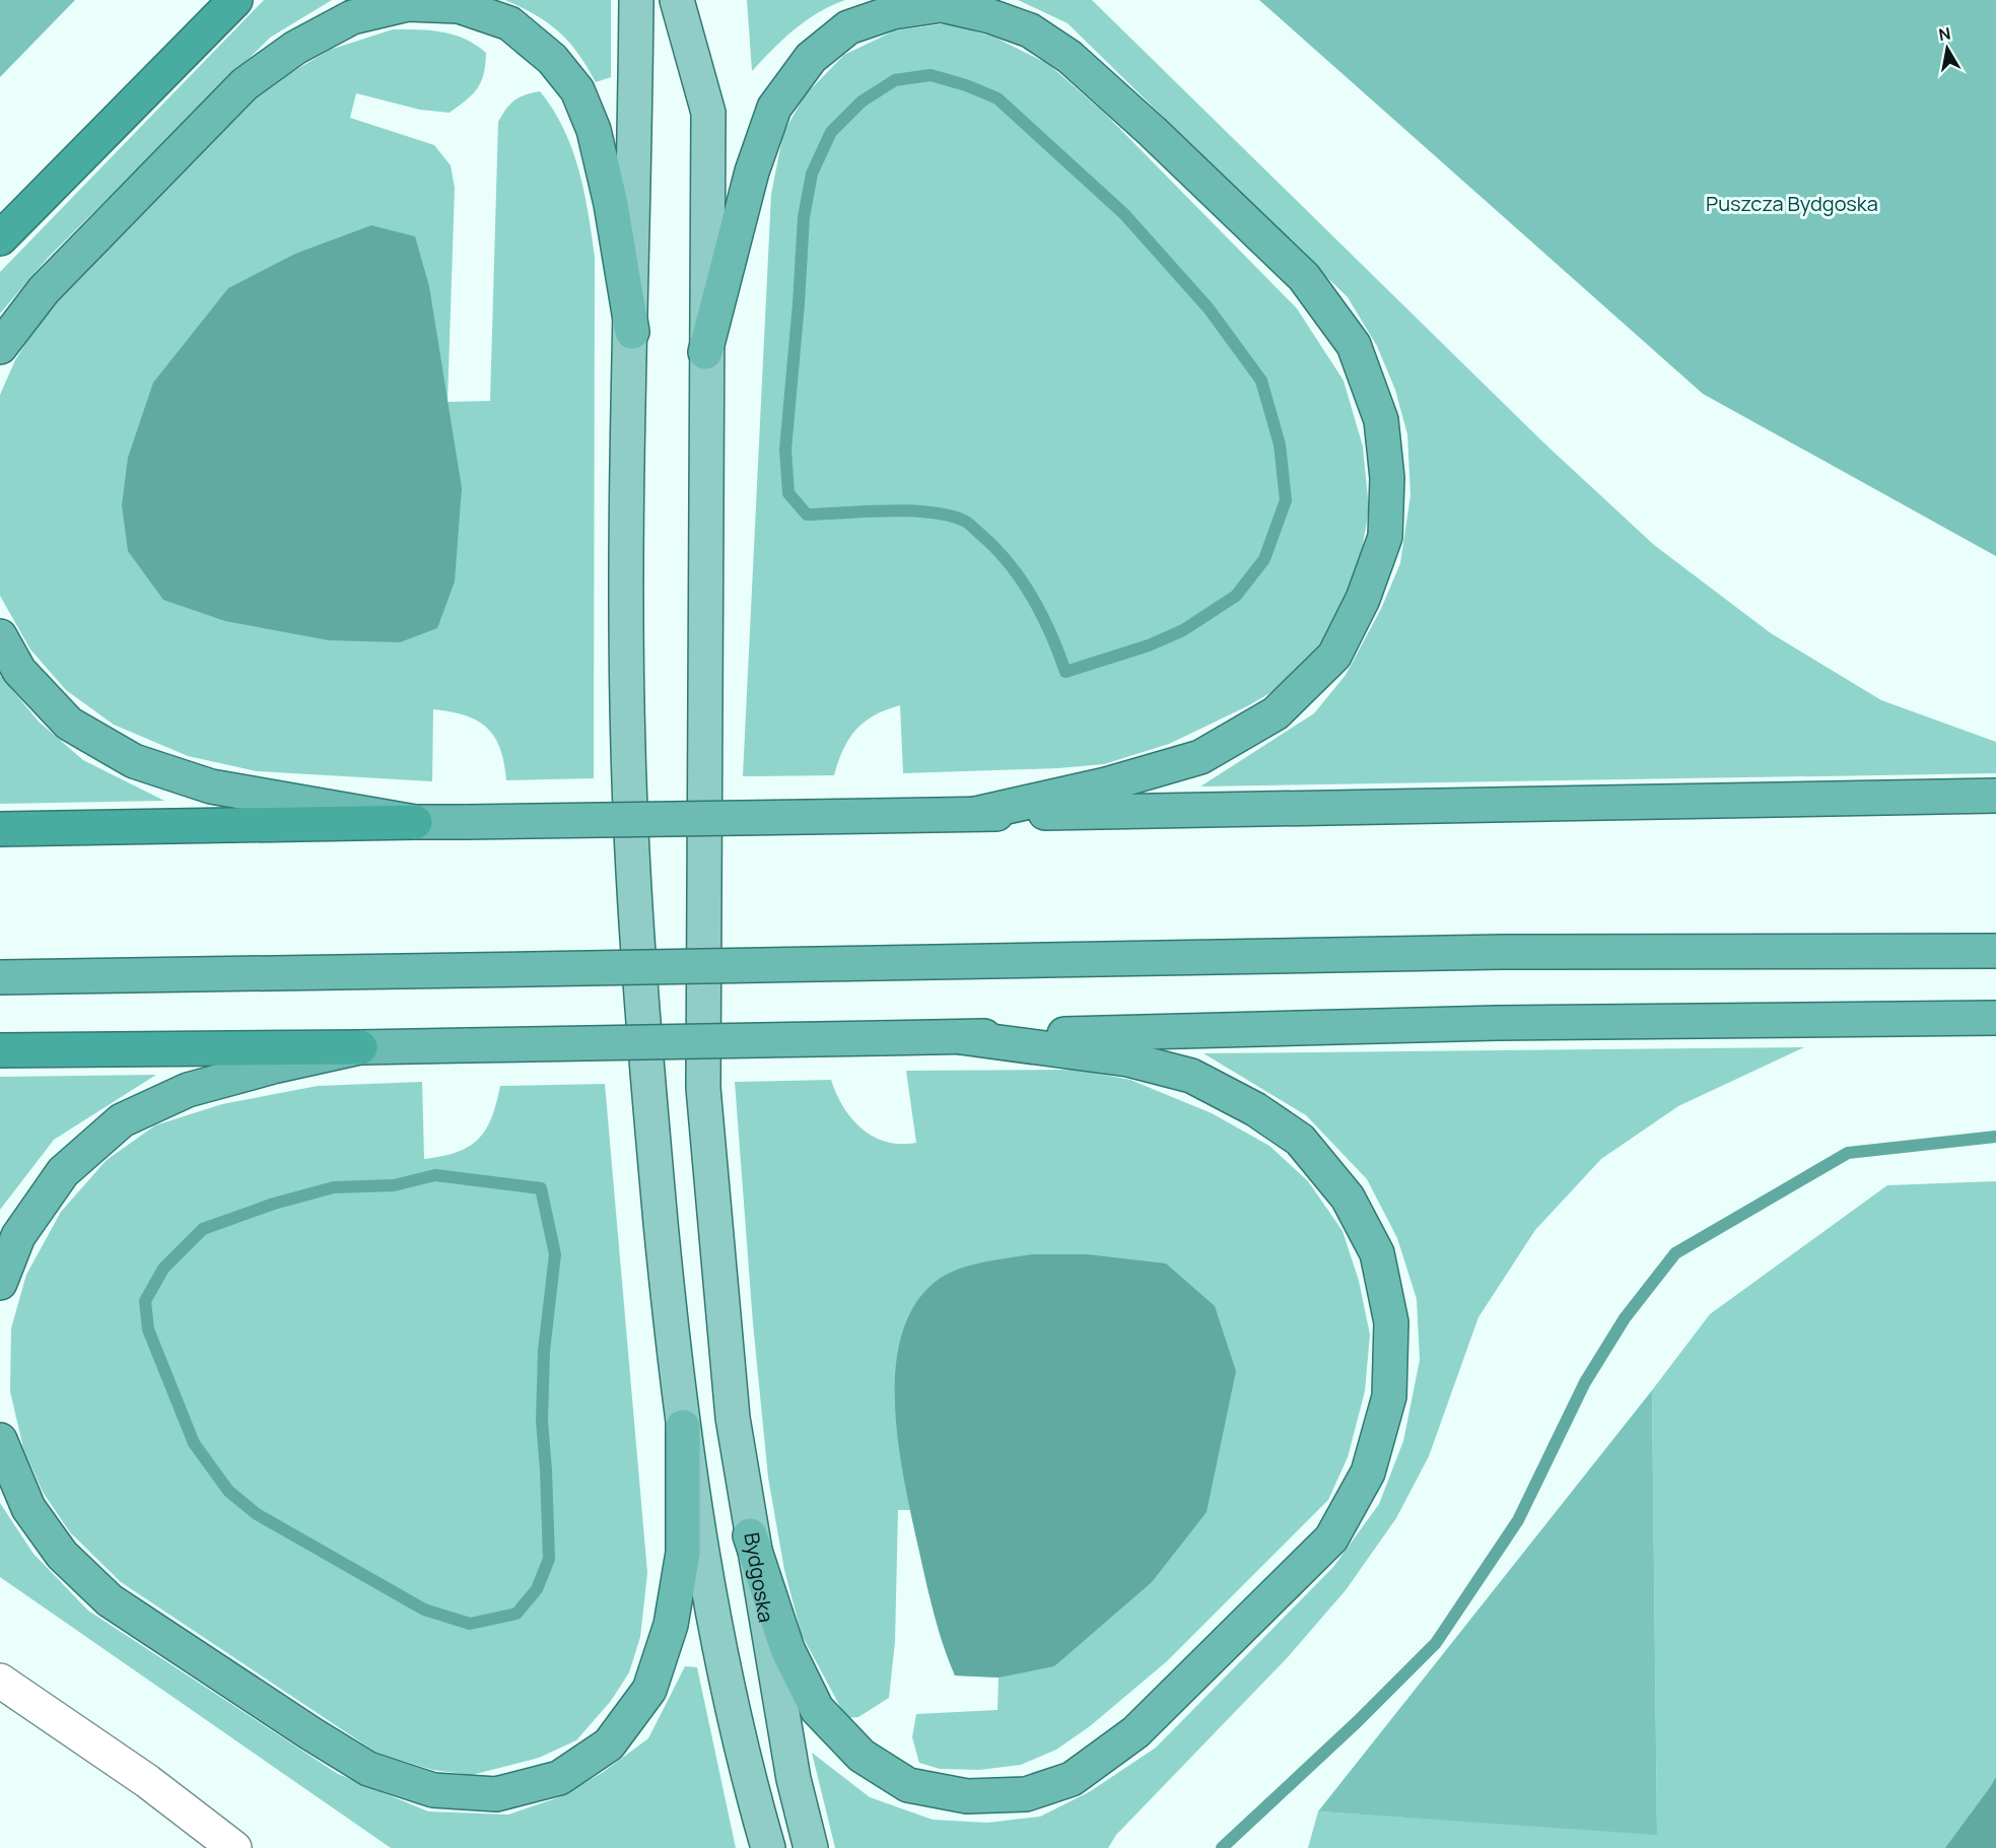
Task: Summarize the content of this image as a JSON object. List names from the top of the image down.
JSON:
{
  "streets": {
    "main road": ["Bydgoska"]
  },
  "parks": ["Puszcza Bydgoska"],
  "north": "top"
}
